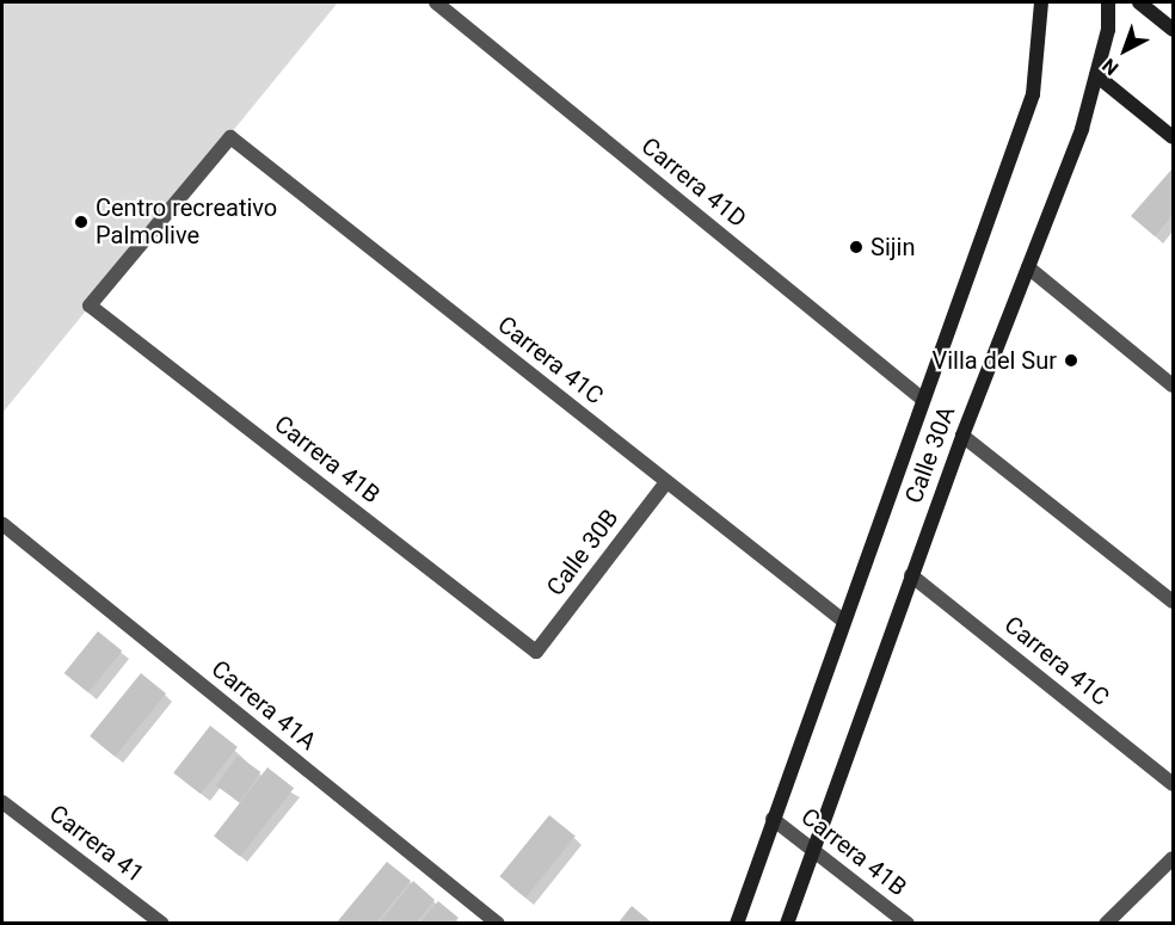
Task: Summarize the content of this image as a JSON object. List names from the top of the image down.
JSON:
{
  "streets": {
    "street": [
      "Carrera 41D",
      "Carrera 41C",
      "Calle 30A",
      "Carrera 41B",
      "Calle 30B",
      "Carrera 41A",
      "Carrera 41"
    ]
  },
  "crossings": [
    ["Carrera 41D", "Calle 30A"],
    ["Carrera 41C", "Calle 30A"],
    ["Carrera 41C", "Carrera 41B"],
    ["Carrera 41C", "Calle 30B"],
    ["Calle 30A", "Carrera 41B"],
    ["Carrera 41B", "Calle 30B"]
  ],
  "places": ["Centro recreativo Palmolive", "Sijin", "Villa del Sur"],
  "north": "bottom left"
}
